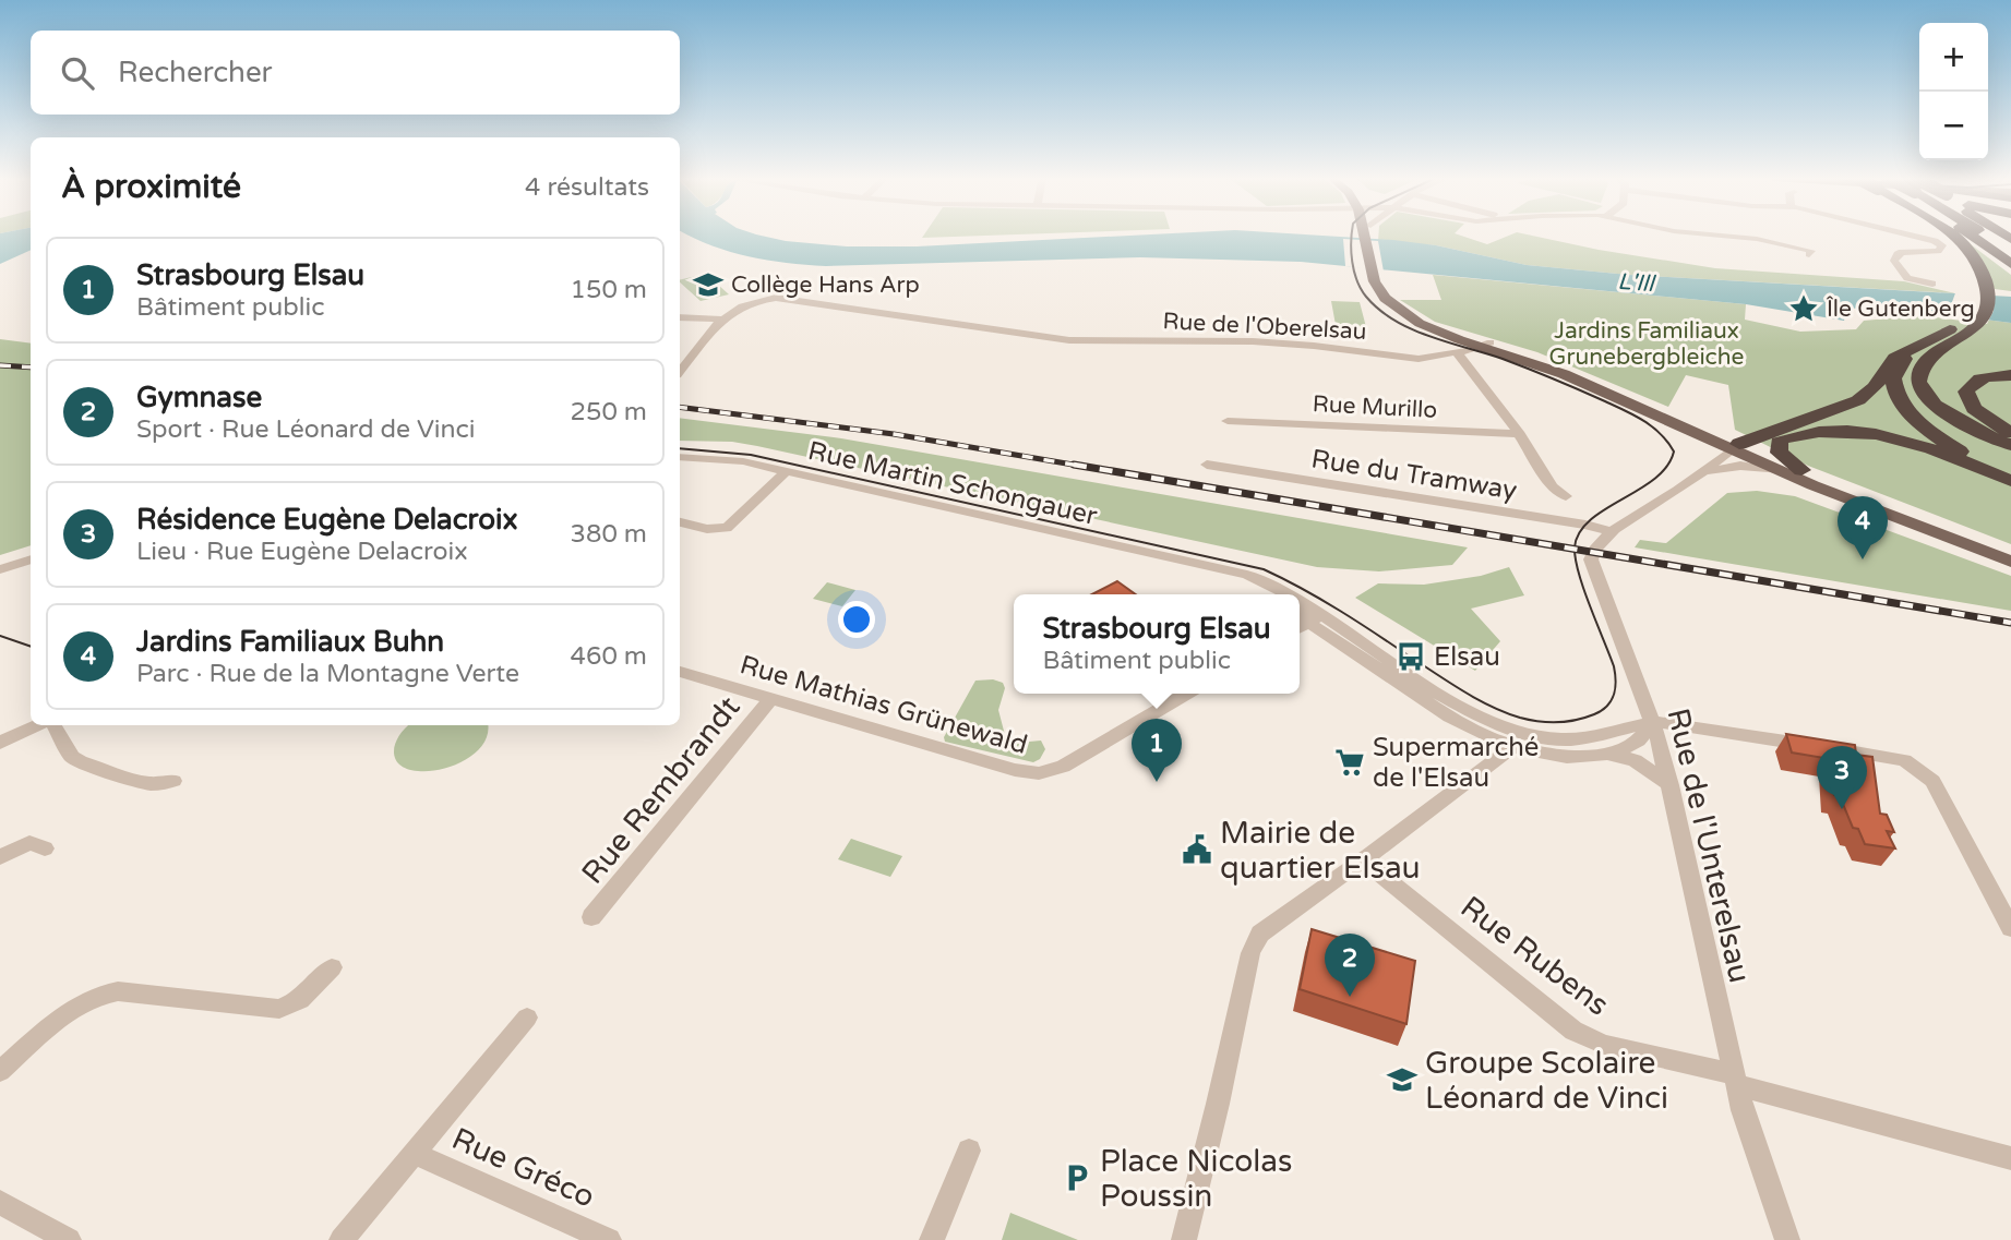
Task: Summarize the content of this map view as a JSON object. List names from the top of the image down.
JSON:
{
  "streets": {
    "street": [
      "Rue de l'Oberelsau",
      "Rue Murillo",
      "Rue du Tramway",
      "Rue Martin Schongauer",
      "Rue Mathias Grünewald",
      "Rue Rembrandt",
      "Rue de l'Unterelsau",
      "Rue Rubens",
      "Rue Gréco"
    ]
  },
  "crossings": [
    ["Rue du Tramway", "Rue de l'Unterelsau"],
    ["Rue Martin Schongauer", "Rue de l'Unterelsau"],
    ["Rue Mathias Grünewald", "Rue Rembrandt"],
    ["Rue de l'Unterelsau", "Rue Rubens"]
  ],
  "water": ["L'Ill"],
  "parks": ["Jardins Familiaux Grunebergbleiche"],
  "places": {
    "school or university": ["Collège Hans Arp", "Groupe Scolaire Léonard de Vinci"],
    "place": ["Île Gutenberg"],
    "bus stop": ["Elsau"],
    "supermarket": ["Supermarché de l'Elsau"],
    "public building": ["Mairie de quartier Elsau"],
    "parking": ["Place Nicolas Poussin"]
  },
  "page": {
    "map_buttons": ["+", "−"],
    "search": "Rechercher",
    "heading": ["À proximité", "4 résultats"],
    "list": [
      {
        "mark": "1",
        "name": "Strasbourg Elsau",
        "note": "Bâtiment public",
        "value": "150 m"
      },
      {
        "mark": "2",
        "name": "Gymnase",
        "note": "Sport · Rue Léonard de Vinci",
        "value": "250 m"
      },
      {
        "mark": "3",
        "name": "Résidence Eugène Delacroix",
        "note": "Lieu · Rue Eugène Delacroix",
        "value": "380 m"
      },
      {
        "mark": "4",
        "name": "Jardins Familiaux Buhn",
        "note": "Parc · Rue de la Montagne Verte",
        "value": "460 m"
      }
    ],
    "pins": [
      "4",
      "1",
      "3",
      "2"
    ],
    "popup": ["Strasbourg Elsau", "Bâtiment public"]
  }
}
